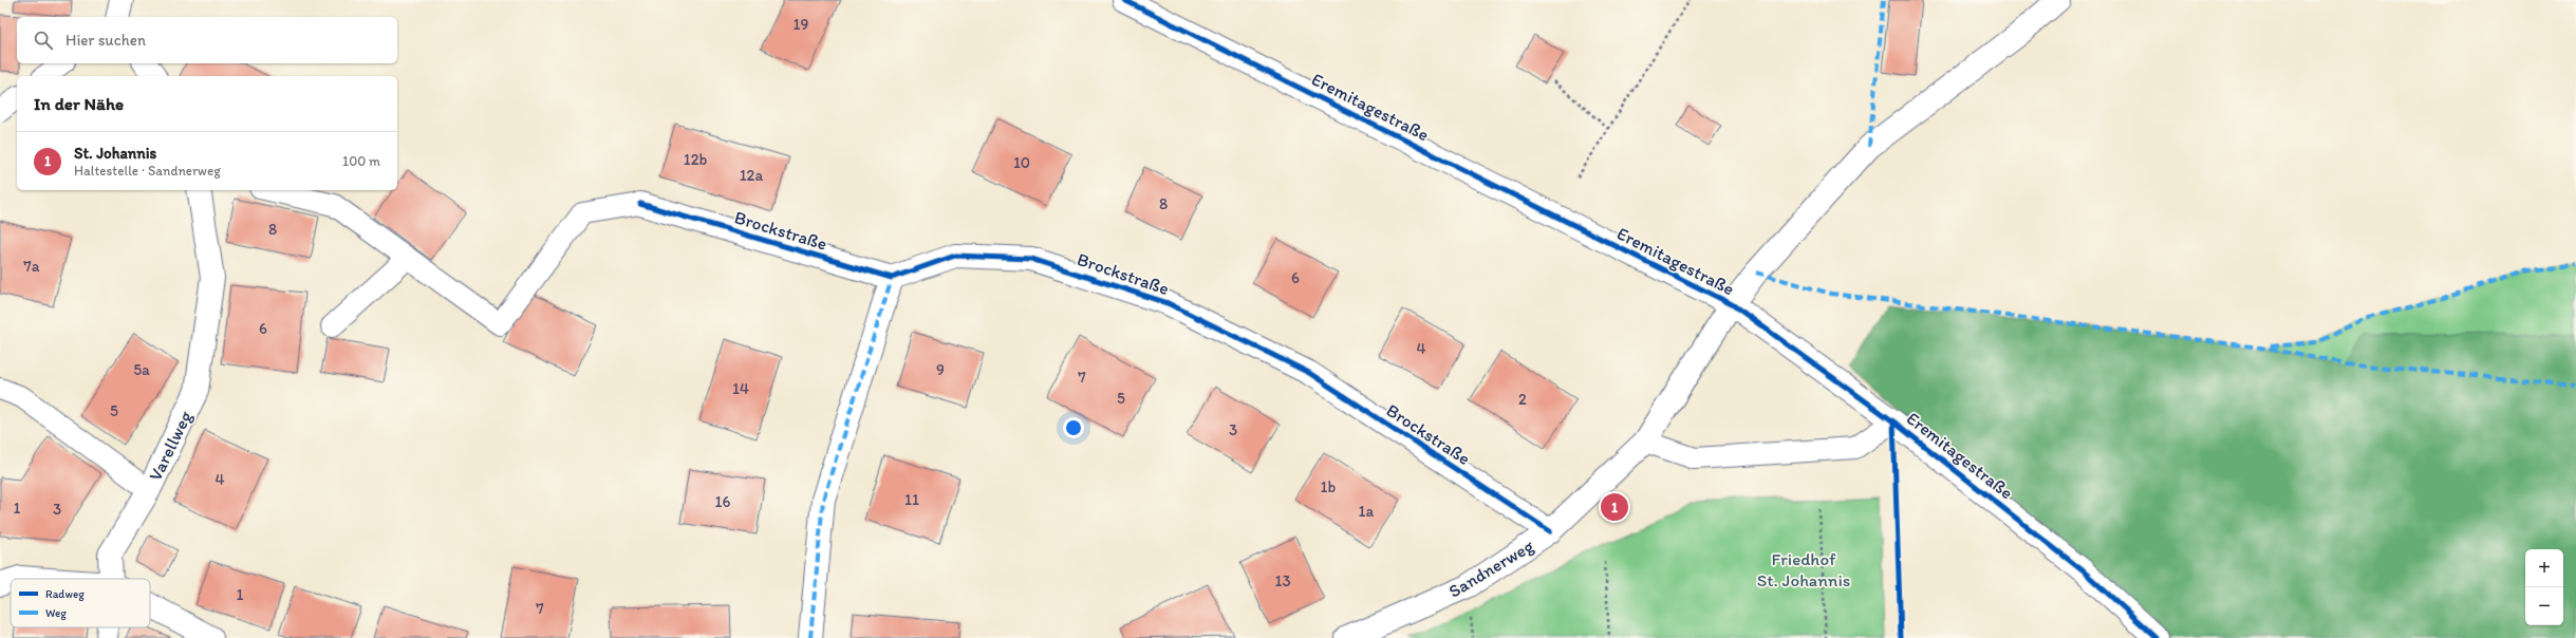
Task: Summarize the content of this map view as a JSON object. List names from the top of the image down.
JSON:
{
  "streets": {
    "street": [
      "Eremitagestraße",
      "Brockstraße",
      "Varellweg",
      "Sandnerweg"
    ]
  },
  "crossings": [
    ["Eremitagestraße", "Sandnerweg"],
    ["Brockstraße", "Sandnerweg"]
  ],
  "parks": ["Friedhof St. Johannis"],
  "house_numbers": [
    "19",
    "12b",
    "10",
    "12a",
    "8",
    "8",
    "7a",
    "6",
    "6",
    "4",
    "5a",
    "9",
    "7",
    "14",
    "5",
    "2",
    "5",
    "3",
    "4",
    "1b",
    "11",
    "16",
    "1",
    "3",
    "1a",
    "13",
    "1",
    "7"
  ],
  "legend": ["Radweg", "Weg"],
  "page": {
    "search": "Hier suchen",
    "heading": "In der Nähe",
    "list": [
      {
        "mark": "1",
        "name": "St. Johannis",
        "note": "Haltestelle · Sandnerweg",
        "value": "100 m"
      }
    ],
    "pins": "1",
    "map_buttons": ["+", "−"]
  }
}
